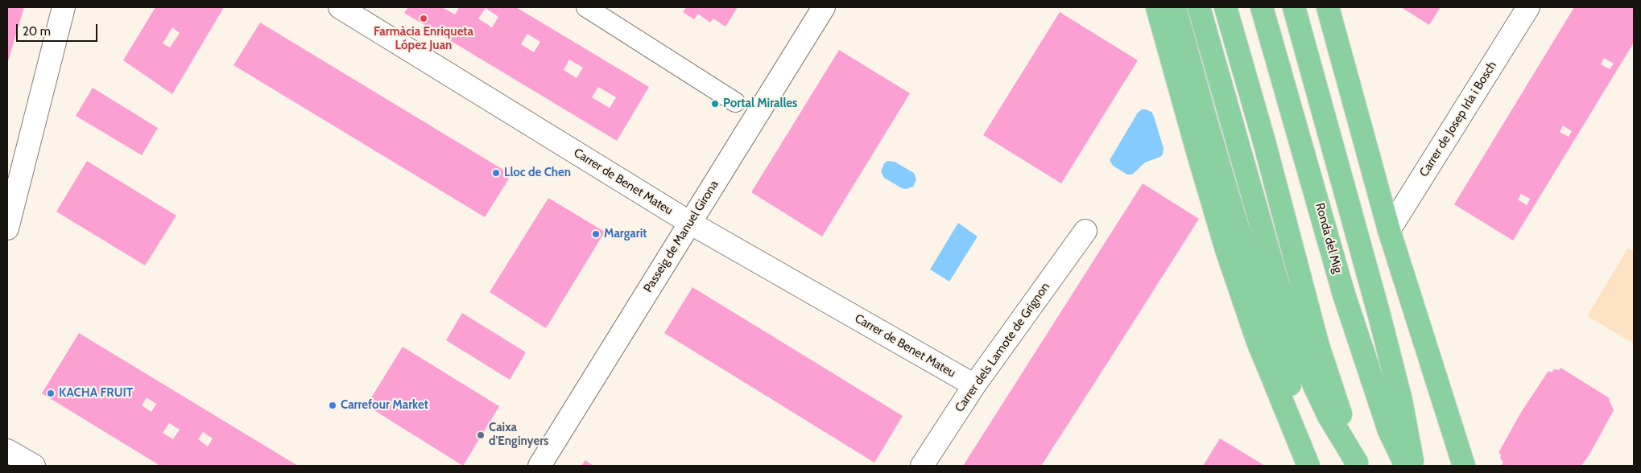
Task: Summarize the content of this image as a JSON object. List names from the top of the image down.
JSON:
{
  "streets": {
    "main road": ["Ronda del Mig"],
    "street": [
      "Carrer de Josep Irla i Bosch",
      "Carrer de Benet Mateu",
      "Passeig de Manuel Girona",
      "Carrer dels Lamote de Grignon"
    ]
  },
  "crossings": [
    ["Carrer de Benet Mateu", "Passeig de Manuel Girona"],
    ["Carrer de Benet Mateu", "Carrer dels Lamote de Grignon"]
  ],
  "places": [
    "Farmàcia Enriqueta López Juan",
    "Portal Miralles",
    "Lloc de Chen",
    "Margarit",
    "KACHA FRUIT",
    "Carrefour Market",
    "Caixa d'Enginyers"
  ],
  "scale_bar": "20 m"
}
